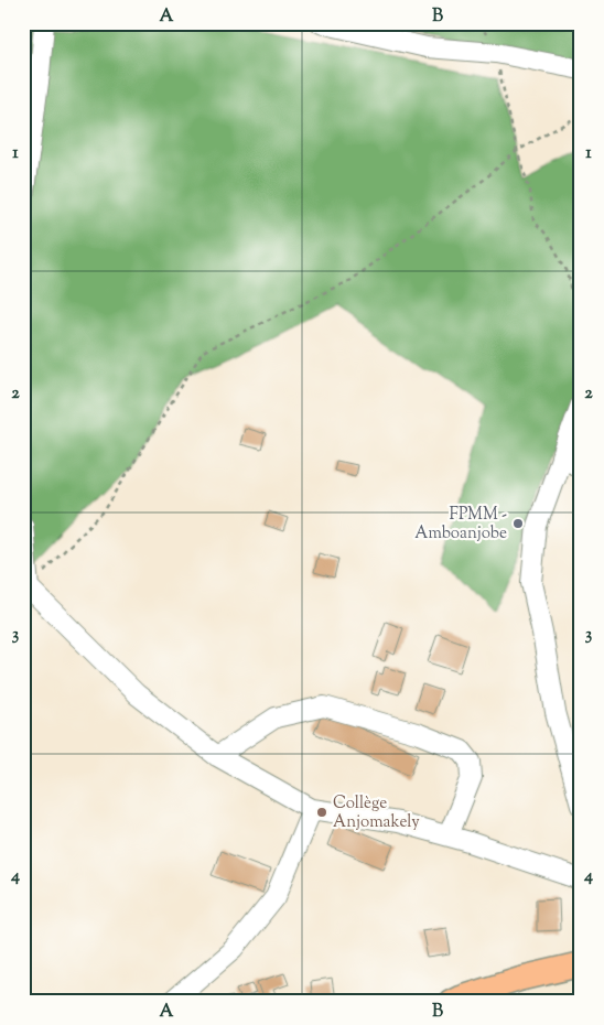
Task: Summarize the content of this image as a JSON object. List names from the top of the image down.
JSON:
{
  "places": ["FPMM - Amboanjobe", "Collège Anjomakely"],
  "grid": {
    "columns": ["A", "B"],
    "rows": [
      "1",
      "2",
      "3",
      "4"
    ]
  }
}
